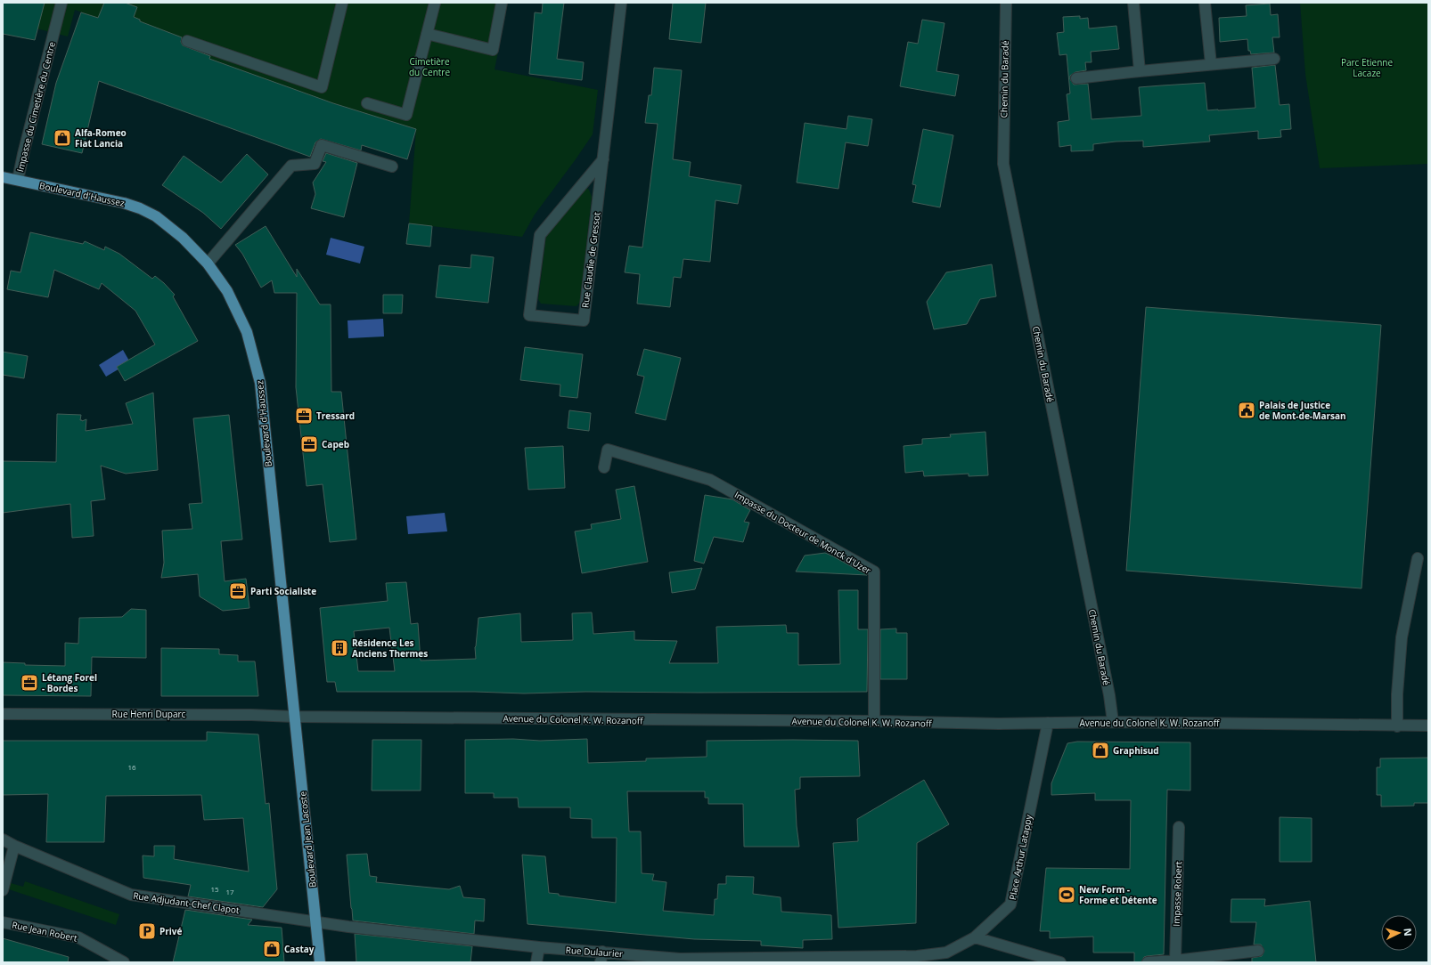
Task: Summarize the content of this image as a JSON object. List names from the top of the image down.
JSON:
{
  "streets": {
    "main road": ["Boulevard d'Haussez", "Boulevard Jean Lacoste"],
    "street": [
      "Chemin du Baradé",
      "Impasse du Cimetière du Centre",
      "Rue Claudie de Gressot",
      "Impasse du Docteur de Monck d'Uzer",
      "Rue Henri Duparc",
      "Avenue du Colonel K. W. Rozanoff",
      "Place Arthur Latappy",
      "Impasse Robert",
      "Rue Adjudant-Chef Clapot",
      "Rue Jean Robert",
      "Rue Dulaurier"
    ]
  },
  "crossings": [
    ["Chemin du Baradé", "Avenue du Colonel K. W. Rozanoff"],
    ["Impasse du Cimetière du Centre", "Boulevard d'Haussez"],
    ["Boulevard d'Haussez", "Rue Henri Duparc"],
    ["Boulevard d'Haussez", "Avenue du Colonel K. W. Rozanoff"],
    ["Boulevard d'Haussez", "Boulevard Jean Lacoste"],
    ["Impasse du Docteur de Monck d'Uzer", "Avenue du Colonel K. W. Rozanoff"],
    ["Rue Henri Duparc", "Avenue du Colonel K. W. Rozanoff"],
    ["Rue Henri Duparc", "Boulevard Jean Lacoste"],
    ["Avenue du Colonel K. W. Rozanoff", "Boulevard Jean Lacoste"],
    ["Avenue du Colonel K. W. Rozanoff", "Place Arthur Latappy"],
    ["Boulevard Jean Lacoste", "Rue Adjudant-Chef Clapot"],
    ["Boulevard Jean Lacoste", "Rue Dulaurier"],
    ["Place Arthur Latappy", "Rue Dulaurier"],
    ["Rue Adjudant-Chef Clapot", "Rue Dulaurier"]
  ],
  "parks": ["Cimetière du Centre", "Parc Etienne Lacaze"],
  "places": {
    "shop": ["Alfa-Romeo Fiat Lancia", "Graphisud", "Castay"],
    "public building": ["Palais de Justice de Mont-de-Marsan"],
    "office": [
      "Tressard",
      "Capeb",
      "Parti Socialiste",
      "Létang Forel - Bordes"
    ],
    "building": ["Résidence Les Anciens Thermes"],
    "sports": ["New Form - Forme et Détente"],
    "parking": ["Privé"]
  },
  "house_numbers": ["16", "15", "17"],
  "north": "right"
}
